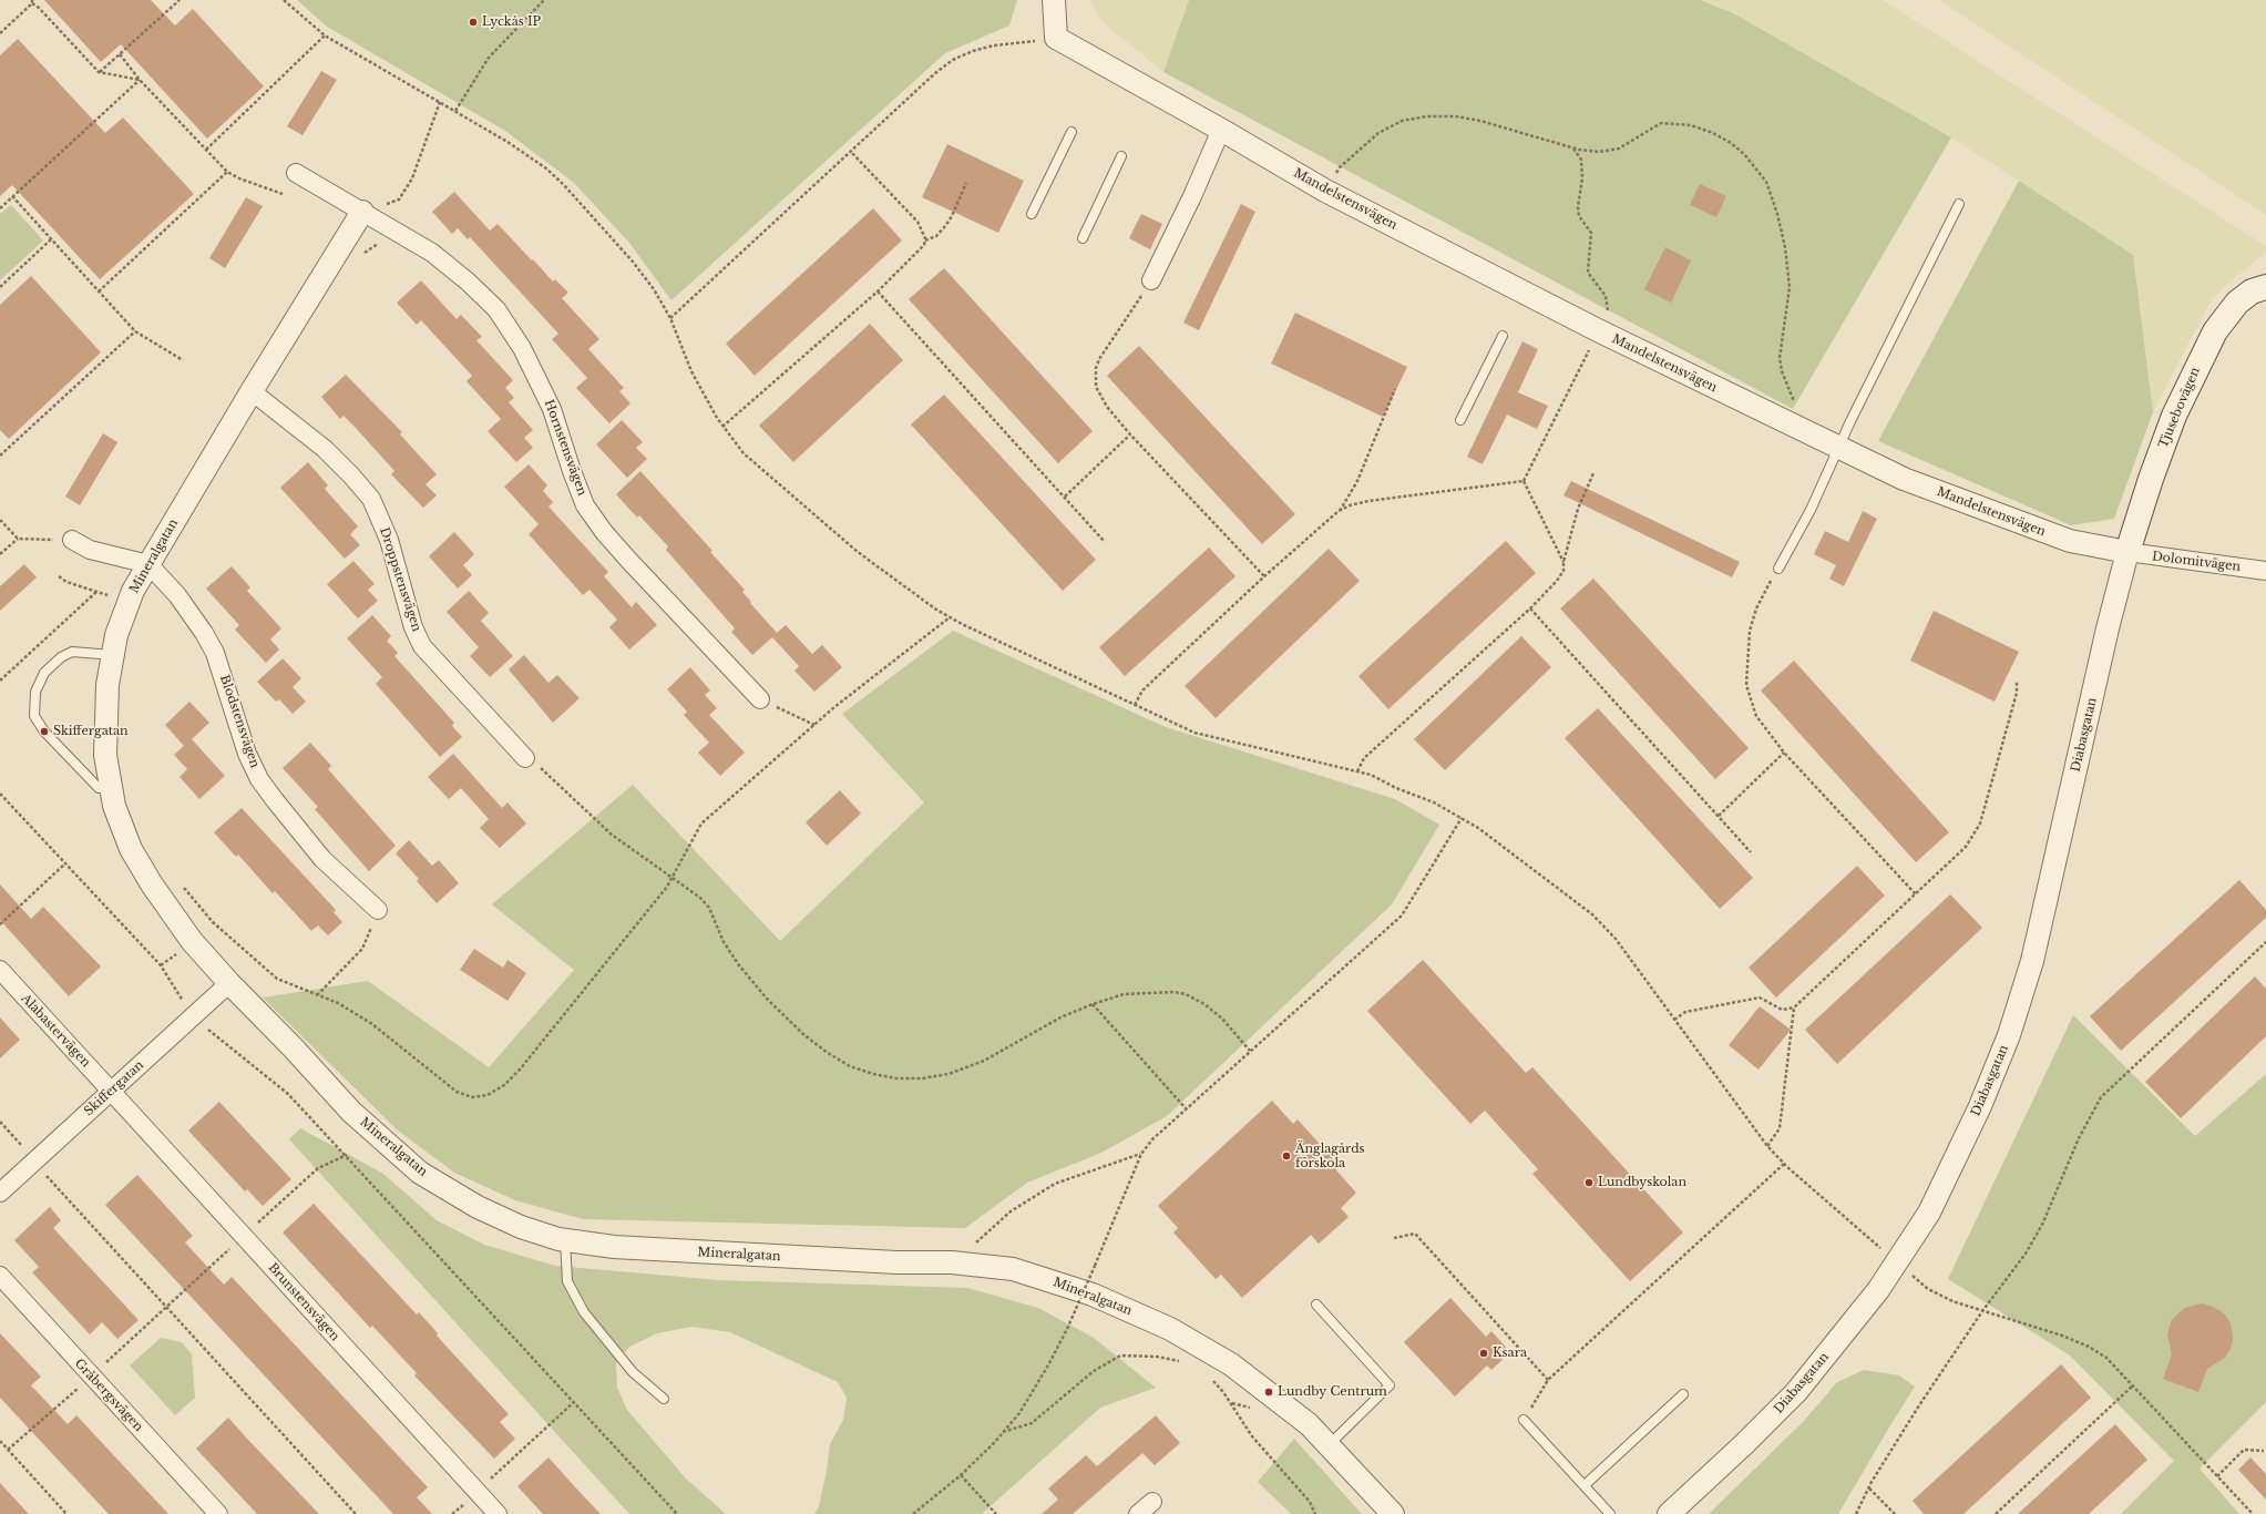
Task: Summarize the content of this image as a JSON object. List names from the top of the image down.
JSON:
{
  "streets": {
    "main road": ["Tjusebovägen"],
    "street": [
      "Mandelstensvägen",
      "Hornstensvägen",
      "Mineralgatan",
      "Dolomitvägen",
      "Droppstensvägen",
      "Blodstensvägen",
      "Diabasgatan",
      "Alabastervägen",
      "Skiffergatan",
      "Brunstensvägen",
      "Gråbergsvägen"
    ]
  },
  "crossings": [
    ["Mandelstensvägen", "Tjusebovägen"],
    ["Mandelstensvägen", "Dolomitvägen"],
    ["Mandelstensvägen", "Diabasgatan"],
    ["Tjusebovägen", "Dolomitvägen"],
    ["Tjusebovägen", "Diabasgatan"],
    ["Hornstensvägen", "Mineralgatan"],
    ["Mineralgatan", "Droppstensvägen"],
    ["Mineralgatan", "Blodstensvägen"],
    ["Mineralgatan", "Skiffergatan"],
    ["Dolomitvägen", "Diabasgatan"],
    ["Alabastervägen", "Skiffergatan"],
    ["Alabastervägen", "Brunstensvägen"],
    ["Skiffergatan", "Brunstensvägen"]
  ],
  "places": [
    "Lyckås IP",
    "Skiffergatan",
    "Änglagårds förskola",
    "Lundbyskolan",
    "Ksara",
    "Lundby Centrum"
  ]
}
